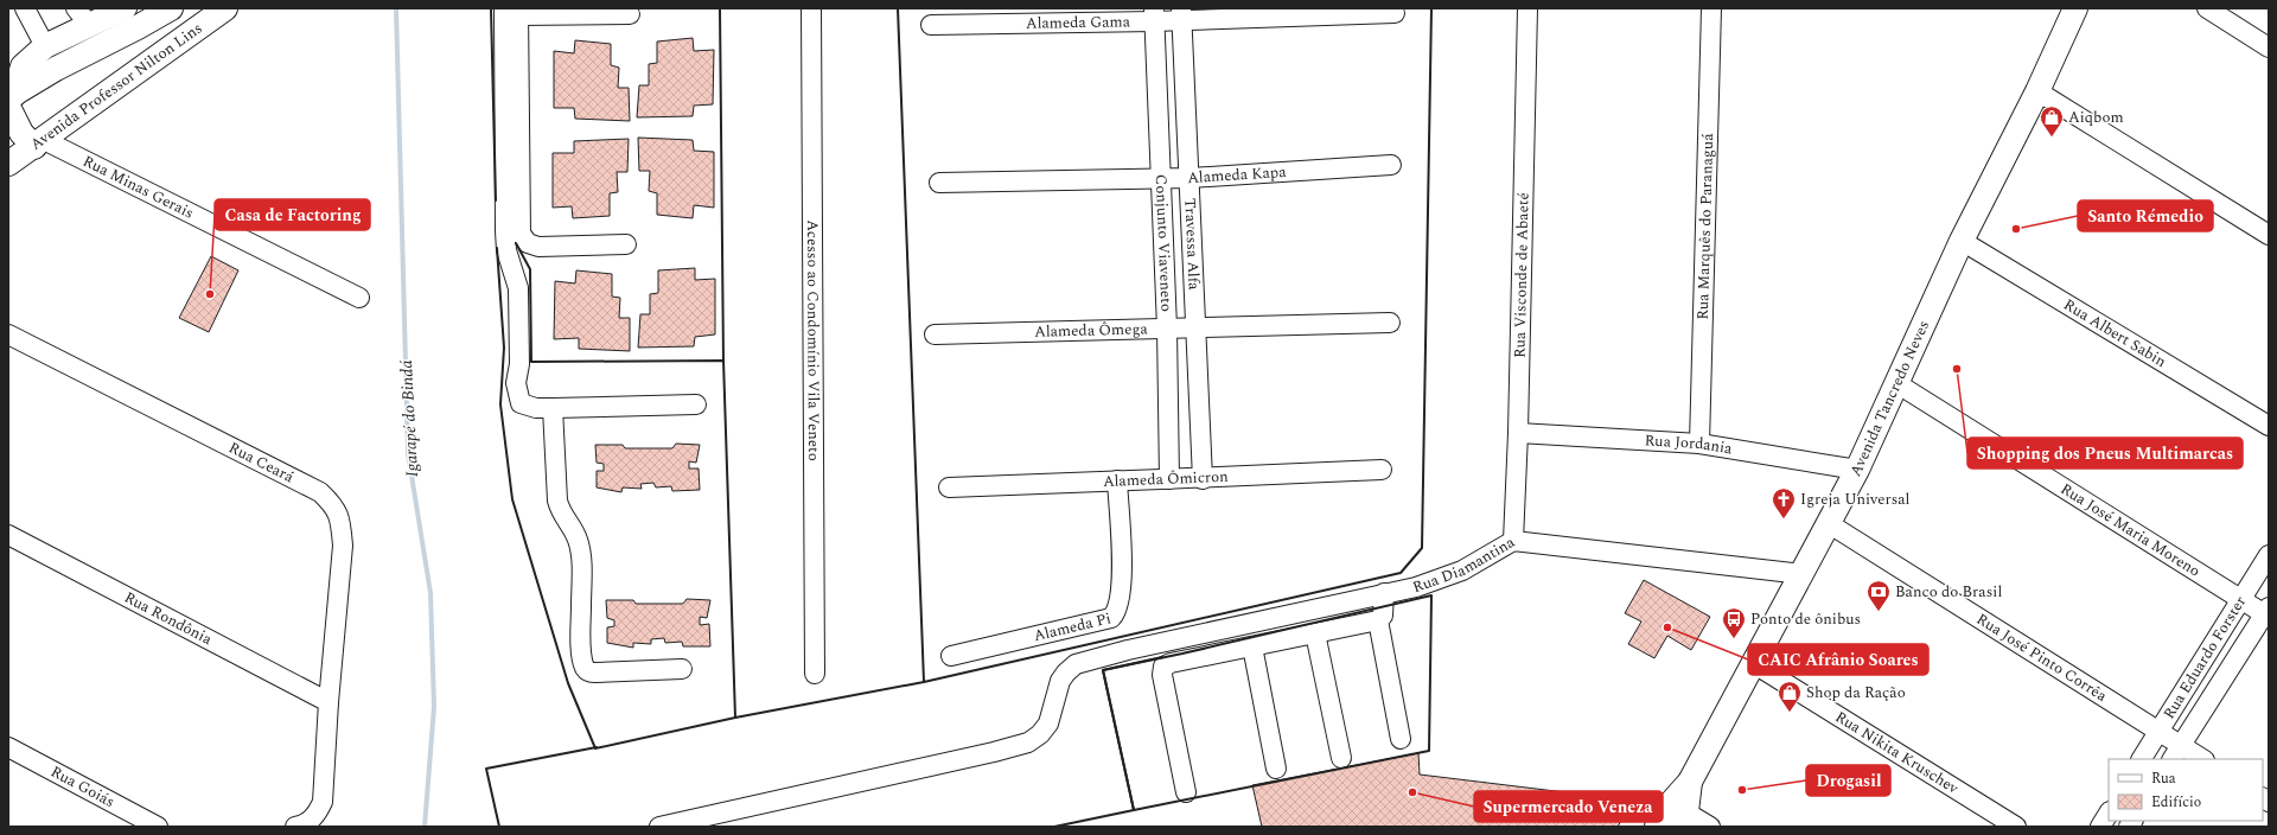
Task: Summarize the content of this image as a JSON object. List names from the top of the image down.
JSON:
{
  "streets": {
    "main road": ["Avenida Professor Nilton Lins", "Avenida Tancredo Neves"],
    "street": [
      "Alameda Gama",
      "Alameda Kapa",
      "Rua Minas Gerais",
      "Rua Marquês do Paranaguá",
      "Conjunto Viaveneto",
      "Travessa Alfa",
      "Rua Visconde de Abaeté",
      "Alameda Ômega",
      "Rua Albert Sabin",
      "Acesso ao Condomínio Vila Veneto",
      "Rua Jordania",
      "Rua Ceará",
      "Alameda Ômicron",
      "Rua José Maria Moreno",
      "Rua Diamantina",
      "Rua Rondônia",
      "Alameda Pi",
      "Rua José Pinto Corrêa",
      "Rua Eduardo Forster",
      "Rua Nikita Kruschev",
      "Rua Goiás"
    ]
  },
  "crossings": [
    ["Alameda Gama", "Conjunto Viaveneto"],
    ["Alameda Gama", "Travessa Alfa"],
    ["Avenida Professor Nilton Lins", "Rua Minas Gerais"],
    ["Alameda Kapa", "Conjunto Viaveneto"],
    ["Alameda Kapa", "Travessa Alfa"],
    ["Rua Marquês do Paranaguá", "Rua Jordania"],
    ["Conjunto Viaveneto", "Alameda Ômega"],
    ["Conjunto Viaveneto", "Alameda Ômicron"],
    ["Travessa Alfa", "Alameda Ômega"],
    ["Travessa Alfa", "Alameda Ômicron"],
    ["Rua Visconde de Abaeté", "Rua Jordania"],
    ["Rua Visconde de Abaeté", "Rua Diamantina"],
    ["Rua Albert Sabin", "Avenida Tancredo Neves"],
    ["Avenida Tancredo Neves", "Rua Jordania"],
    ["Avenida Tancredo Neves", "Rua José Maria Moreno"],
    ["Avenida Tancredo Neves", "Rua Diamantina"],
    ["Avenida Tancredo Neves", "Rua José Pinto Corrêa"],
    ["Avenida Tancredo Neves", "Rua Nikita Kruschev"],
    ["Rua Ceará", "Rua Rondônia"],
    ["Alameda Ômicron", "Alameda Pi"],
    ["Rua José Maria Moreno", "Rua Eduardo Forster"],
    ["Rua José Pinto Corrêa", "Rua Eduardo Forster"]
  ],
  "water": ["Igarapé do Bindá"],
  "places": {
    "shop": ["Aiqbom", "Shop da Ração"],
    "other": [
      "Santo Rémedio",
      "Casa de Factoring",
      "Shopping dos Pneus Multimarcas",
      "CAIC Afrânio Soares",
      "Drogasil",
      "Supermercado Veneza"
    ],
    "church": ["Igreja Universal"],
    "bank": ["Banco do Brasil"],
    "bus stop": ["Ponto de ônibus"]
  },
  "legend": ["Rua", "Edifício"]
}
